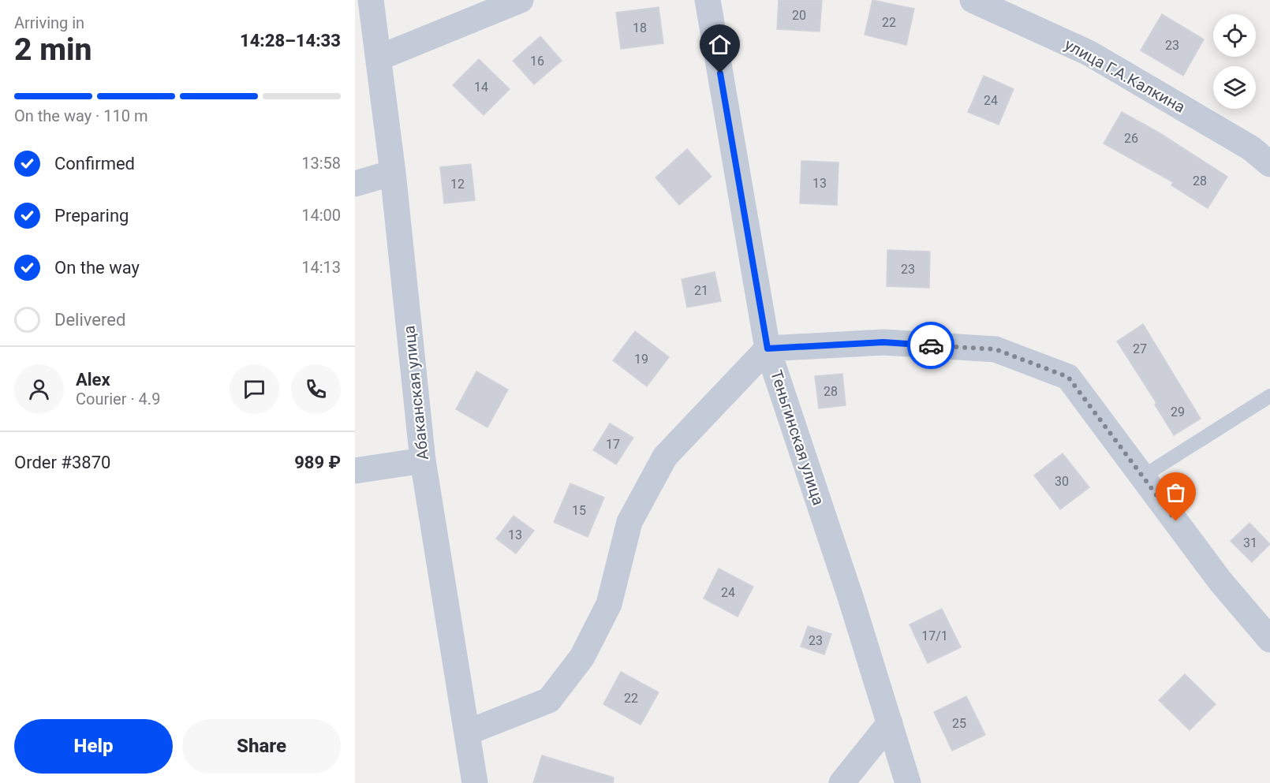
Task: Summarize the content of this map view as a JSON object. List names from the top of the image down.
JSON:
{
  "streets": {
    "street": ["улица Г.А.Калкина", "Абаканская улица", "Теньгинская улица"]
  },
  "house_numbers": [
    "20",
    "22",
    "18",
    "23",
    "16",
    "14",
    "24",
    "26",
    "28",
    "13",
    "12",
    "23",
    "21",
    "27",
    "19",
    "28",
    "29",
    "17",
    "30",
    "15",
    "13",
    "31",
    "24",
    "17/1",
    "23",
    "22",
    "25"
  ],
  "page": {
    "heading": ["2 min", "Arriving in", "14:28–14:33"],
    "panel": [
      "Alex",
      "Courier · 4.9",
      "Order #3870",
      "989 ₽"
    ],
    "bar": "On the way · 110 m",
    "list": [
      ["Confirmed", "13:58"],
      ["Preparing", "14:00"],
      ["On the way", "14:13"],
      "Delivered"
    ],
    "buttons": ["Help", "Share"]
  }
}
